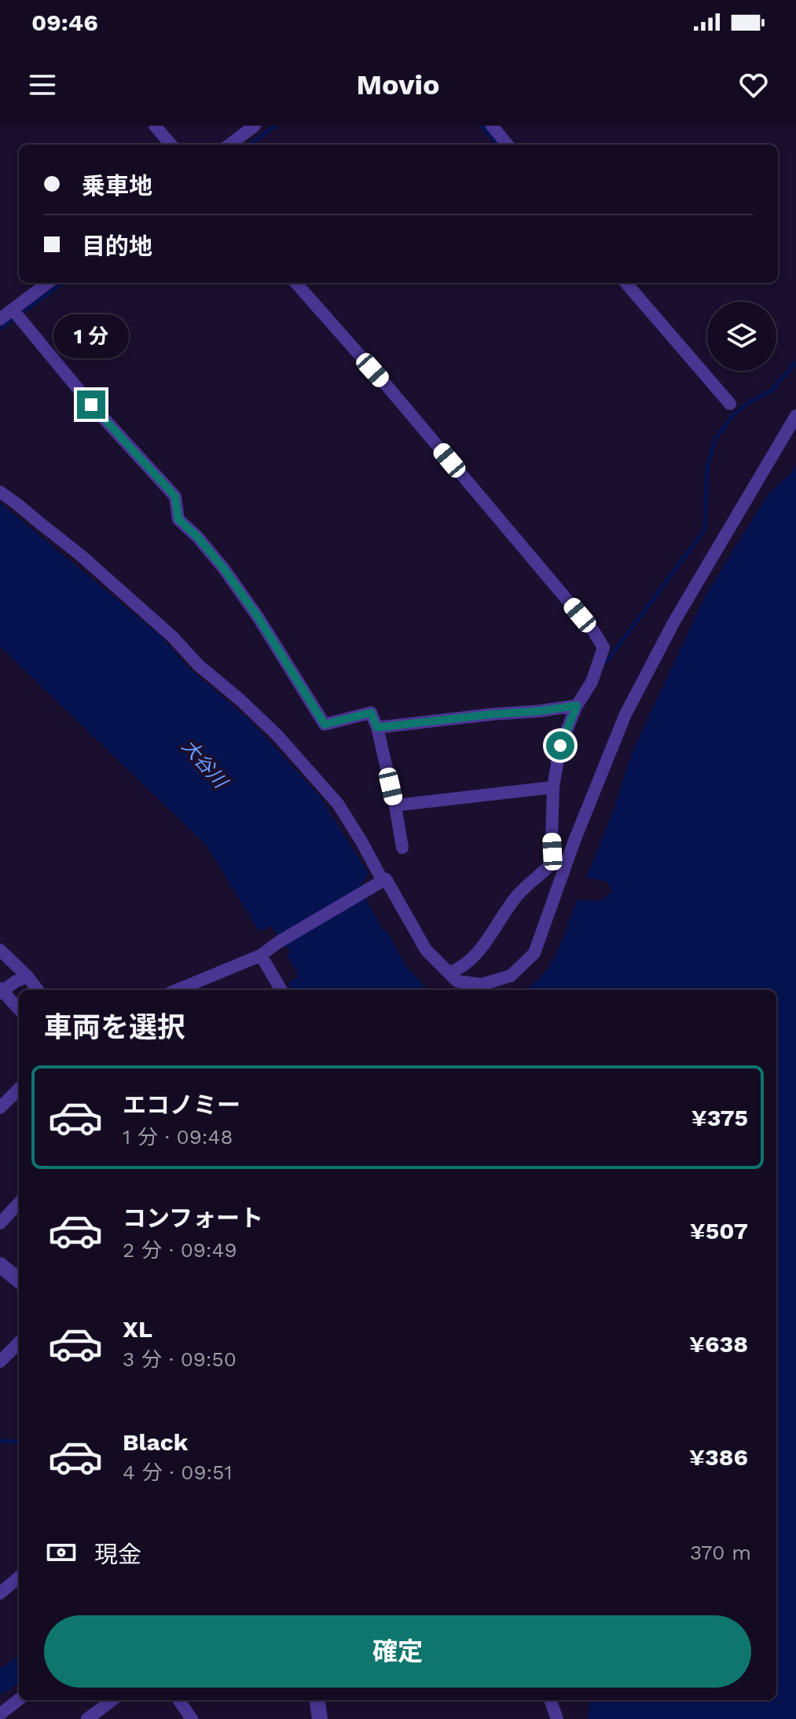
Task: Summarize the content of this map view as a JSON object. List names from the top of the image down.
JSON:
{
  "water": ["大谷川"],
  "page": {
    "status": "09:46",
    "header": "Movio",
    "banner": ["乗車地", "目的地"],
    "bubble": "1 分",
    "heading": "車両を選択",
    "list": [
      {
        "name": "エコノミー",
        "note": "1 分 · 09:48",
        "value": "¥375"
      },
      {
        "name": "コンフォート",
        "note": "2 分 · 09:49",
        "value": "¥507"
      },
      {
        "name": "XL",
        "note": "3 分 · 09:50",
        "value": "¥638"
      },
      {
        "name": "Black",
        "note": "4 分 · 09:51",
        "value": "¥386"
      }
    ],
    "pay": ["現金", "370 m"],
    "buttons": "確定"
  }
}
